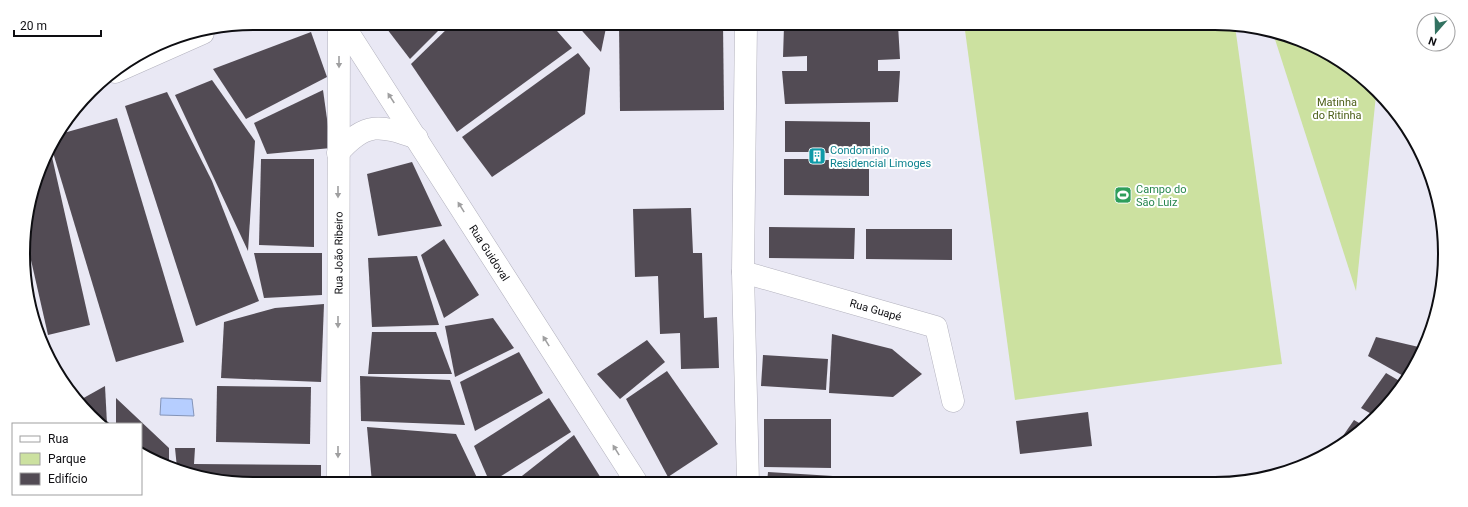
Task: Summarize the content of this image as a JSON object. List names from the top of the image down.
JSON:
{
  "streets": {
    "street": ["Rua João Ribeiro", "Rua Guidoval", "Rua Guapé"]
  },
  "one_way": ["Rua João Ribeiro", "Rua Guidoval"],
  "parks": ["Matinha do Ritinha"],
  "places": {
    "building": ["Condominio Residencial Limoges"],
    "sports": ["Campo do São Luiz"]
  },
  "legend": ["Rua", "Parque", "Edifício"],
  "scale_bar": "20 m",
  "north": "bottom"
}
